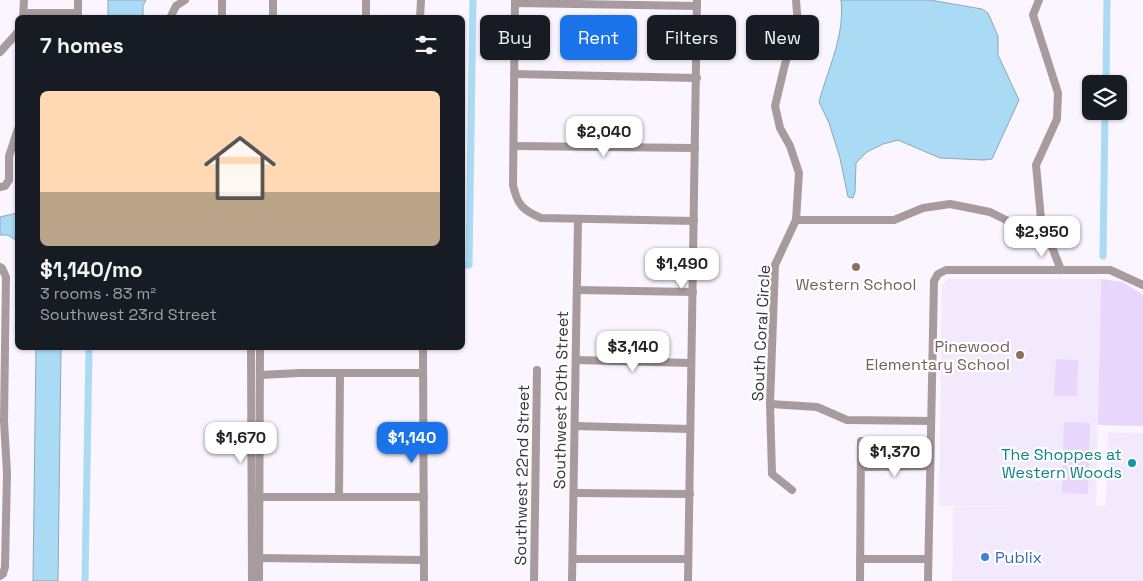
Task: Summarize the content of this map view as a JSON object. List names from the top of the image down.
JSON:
{
  "streets": {
    "street": ["South Coral Circle", "Southwest 20th Street", "Southwest 22nd Street"]
  },
  "places": [
    "Western School",
    "Pinewood Elementary School",
    "The Shoppes at Western Woods",
    "Publix"
  ],
  "page": {
    "chip": [
      "Buy",
      "Rent",
      "Filters",
      "New"
    ],
    "heading": "7 homes",
    "list": [
      {
        "name": "$1,140/mo",
        "note": "3 rooms · 83 m² · Southwest 23rd Street"
      }
    ],
    "price": [
      "$2,040",
      "$2,950",
      "$1,490",
      "$3,140",
      "$1,670",
      "$1,140",
      "$1,370"
    ]
  }
}
